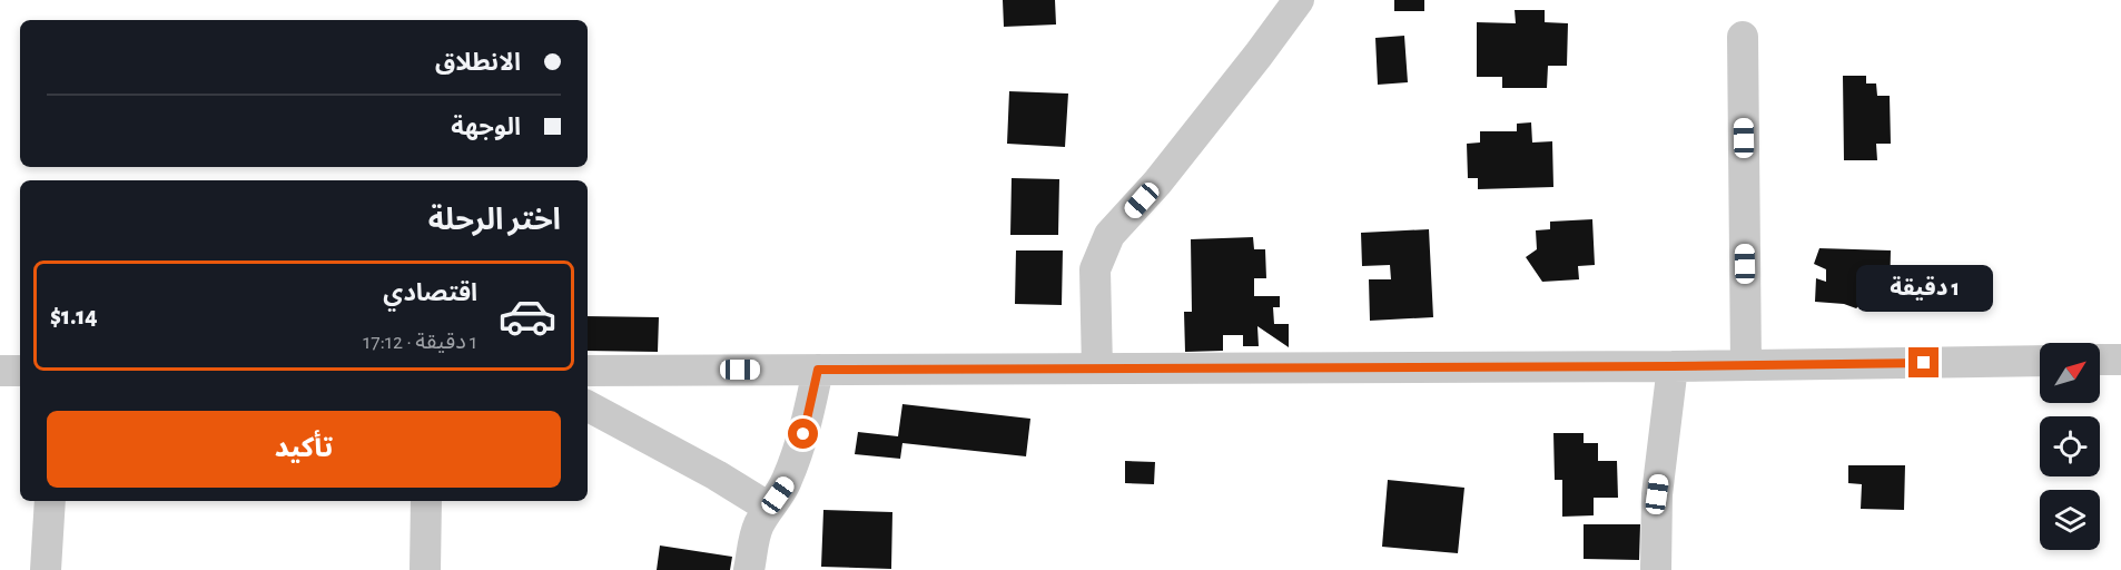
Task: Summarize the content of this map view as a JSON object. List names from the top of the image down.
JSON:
{
  "north": "top right",
  "page": {
    "banner": ["الانطلاق", "الوجهة"],
    "heading": "اختر الرحلة",
    "list": [
      {
        "name": "اقتصادي",
        "note": "1 دقيقة · 17:12",
        "value": "$1.14"
      }
    ],
    "bubble": "1 دقيقة",
    "buttons": "تأكيد"
  }
}
